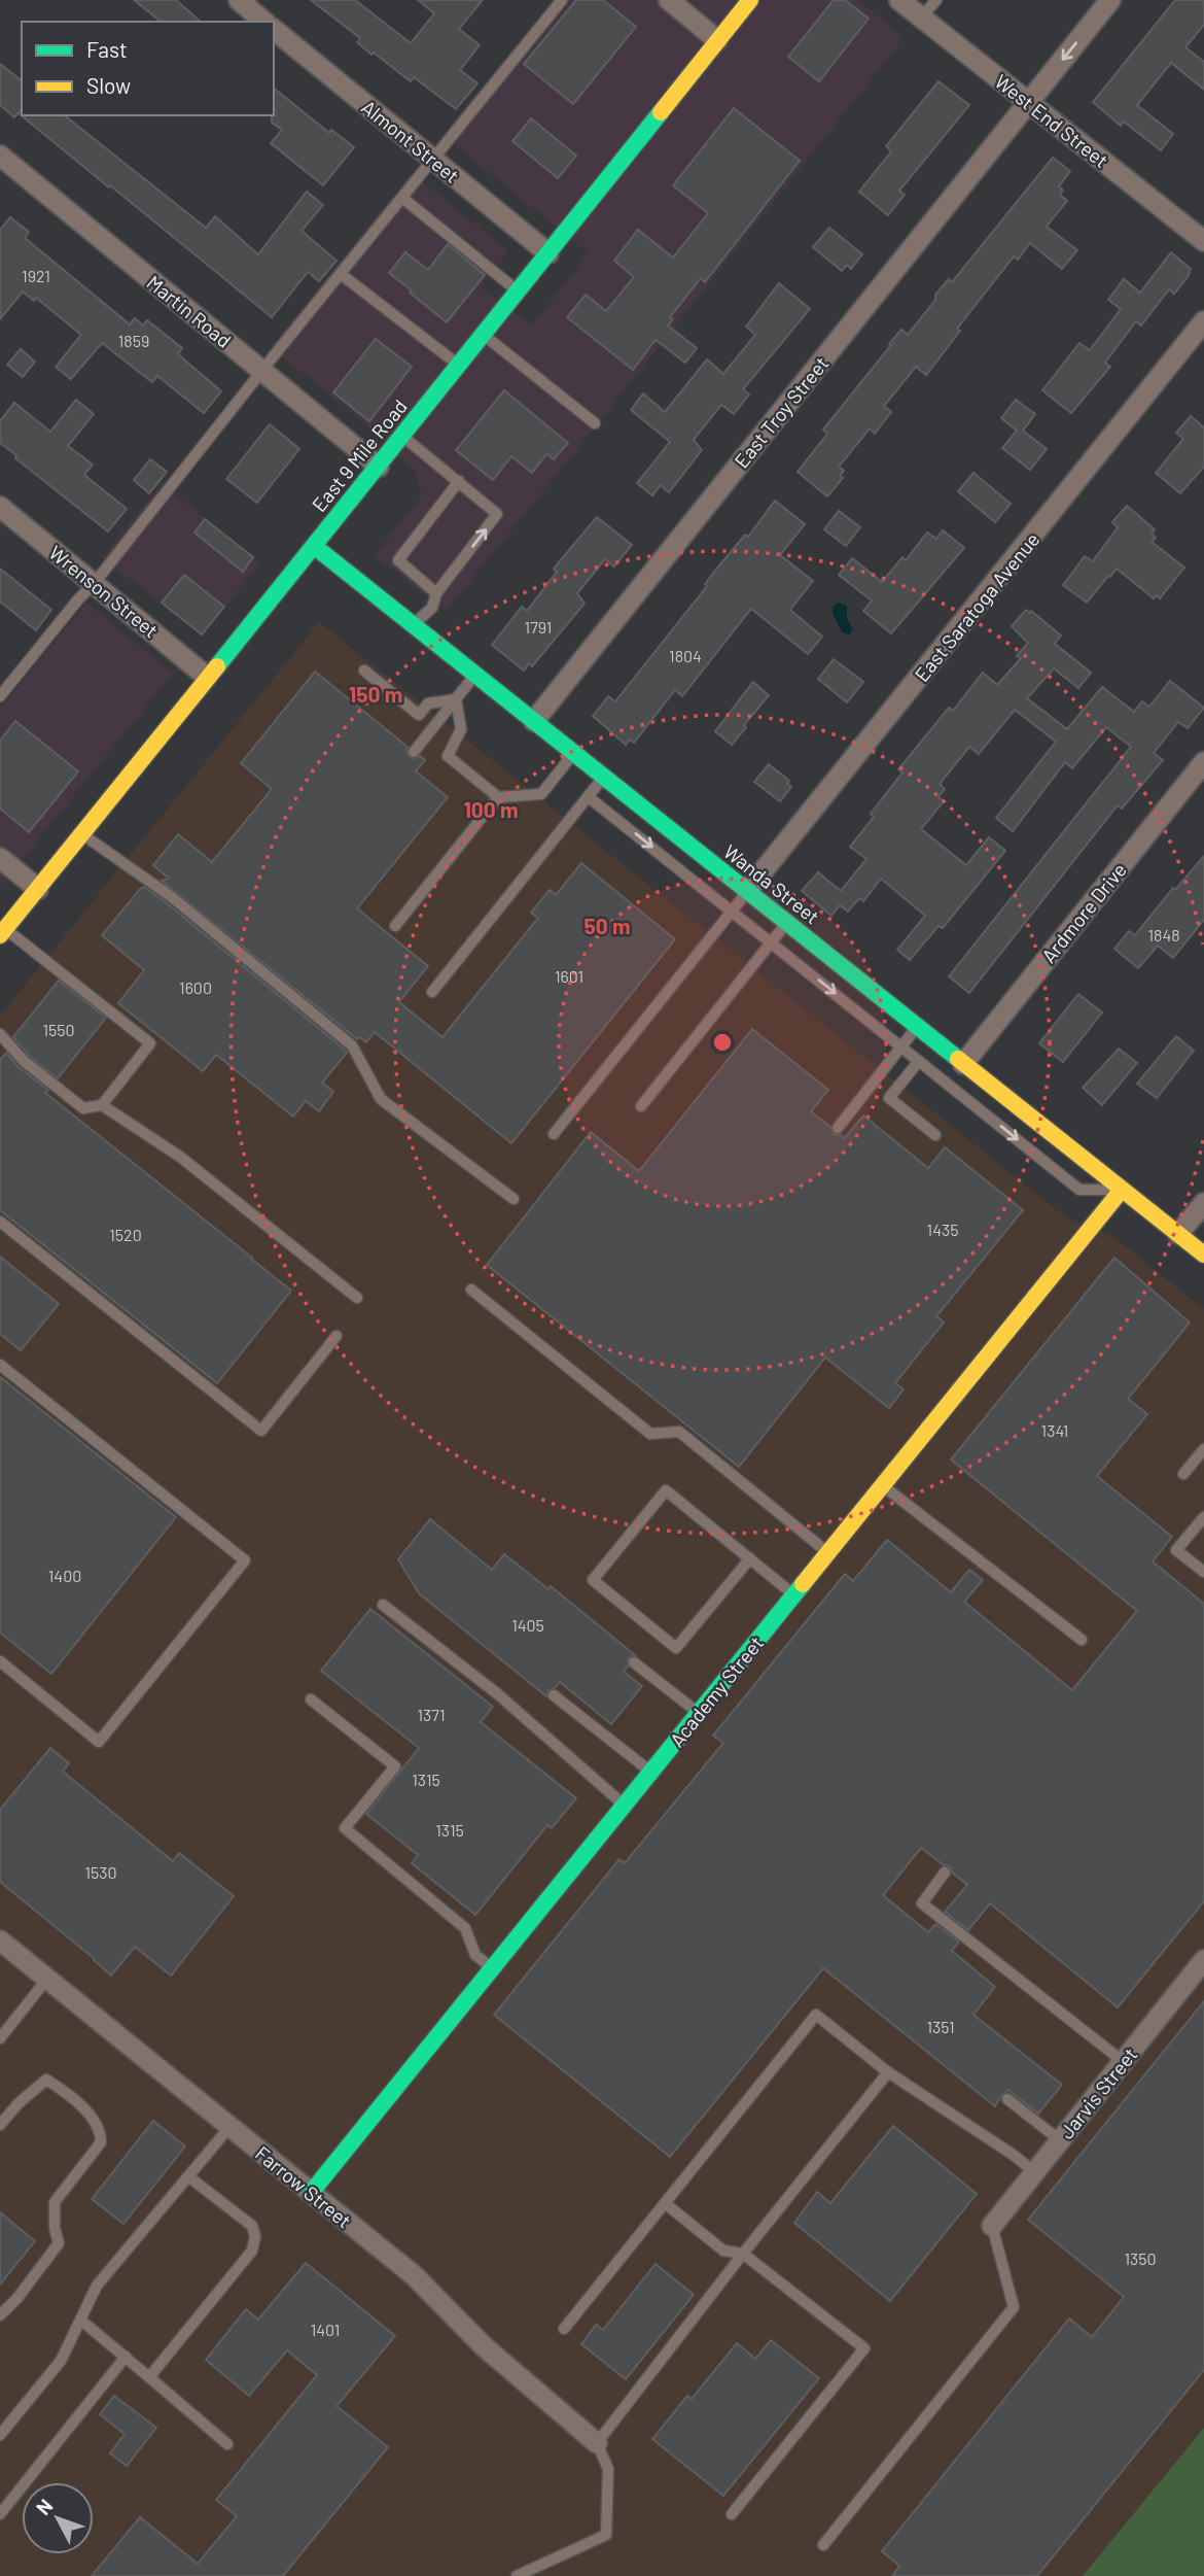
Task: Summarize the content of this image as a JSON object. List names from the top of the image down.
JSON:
{
  "streets": {
    "street": [
      "West End Street",
      "Almont Street",
      "Martin Road",
      "East Troy Street",
      "East 9 Mile Road",
      "Wrenson Street",
      "East Saratoga Avenue",
      "Wanda Street",
      "Ardmore Drive",
      "Academy Street",
      "Jarvis Street",
      "Farrow Street"
    ]
  },
  "crossings": [
    ["West End Street", "East Troy Street"],
    ["Almont Street", "East 9 Mile Road"],
    ["Martin Road", "East 9 Mile Road"],
    ["East Troy Street", "Wanda Street"],
    ["East 9 Mile Road", "Wrenson Street"],
    ["East 9 Mile Road", "Wanda Street"],
    ["East Saratoga Avenue", "Wanda Street"],
    ["Wanda Street", "Ardmore Drive"],
    ["Wanda Street", "Academy Street"],
    ["Academy Street", "Farrow Street"]
  ],
  "house_numbers": [
    "1921",
    "1859",
    "1791",
    "1804",
    "1848",
    "1601",
    "1600",
    "1550",
    "1435",
    "1520",
    "1341",
    "1400",
    "1405",
    "1371",
    "1315",
    "1315",
    "1530",
    "1351",
    "1350",
    "1401"
  ],
  "legend": ["Fast", "Slow"],
  "north": "top left",
  "rings": ["150 m", "100 m", "50 m"]
}
